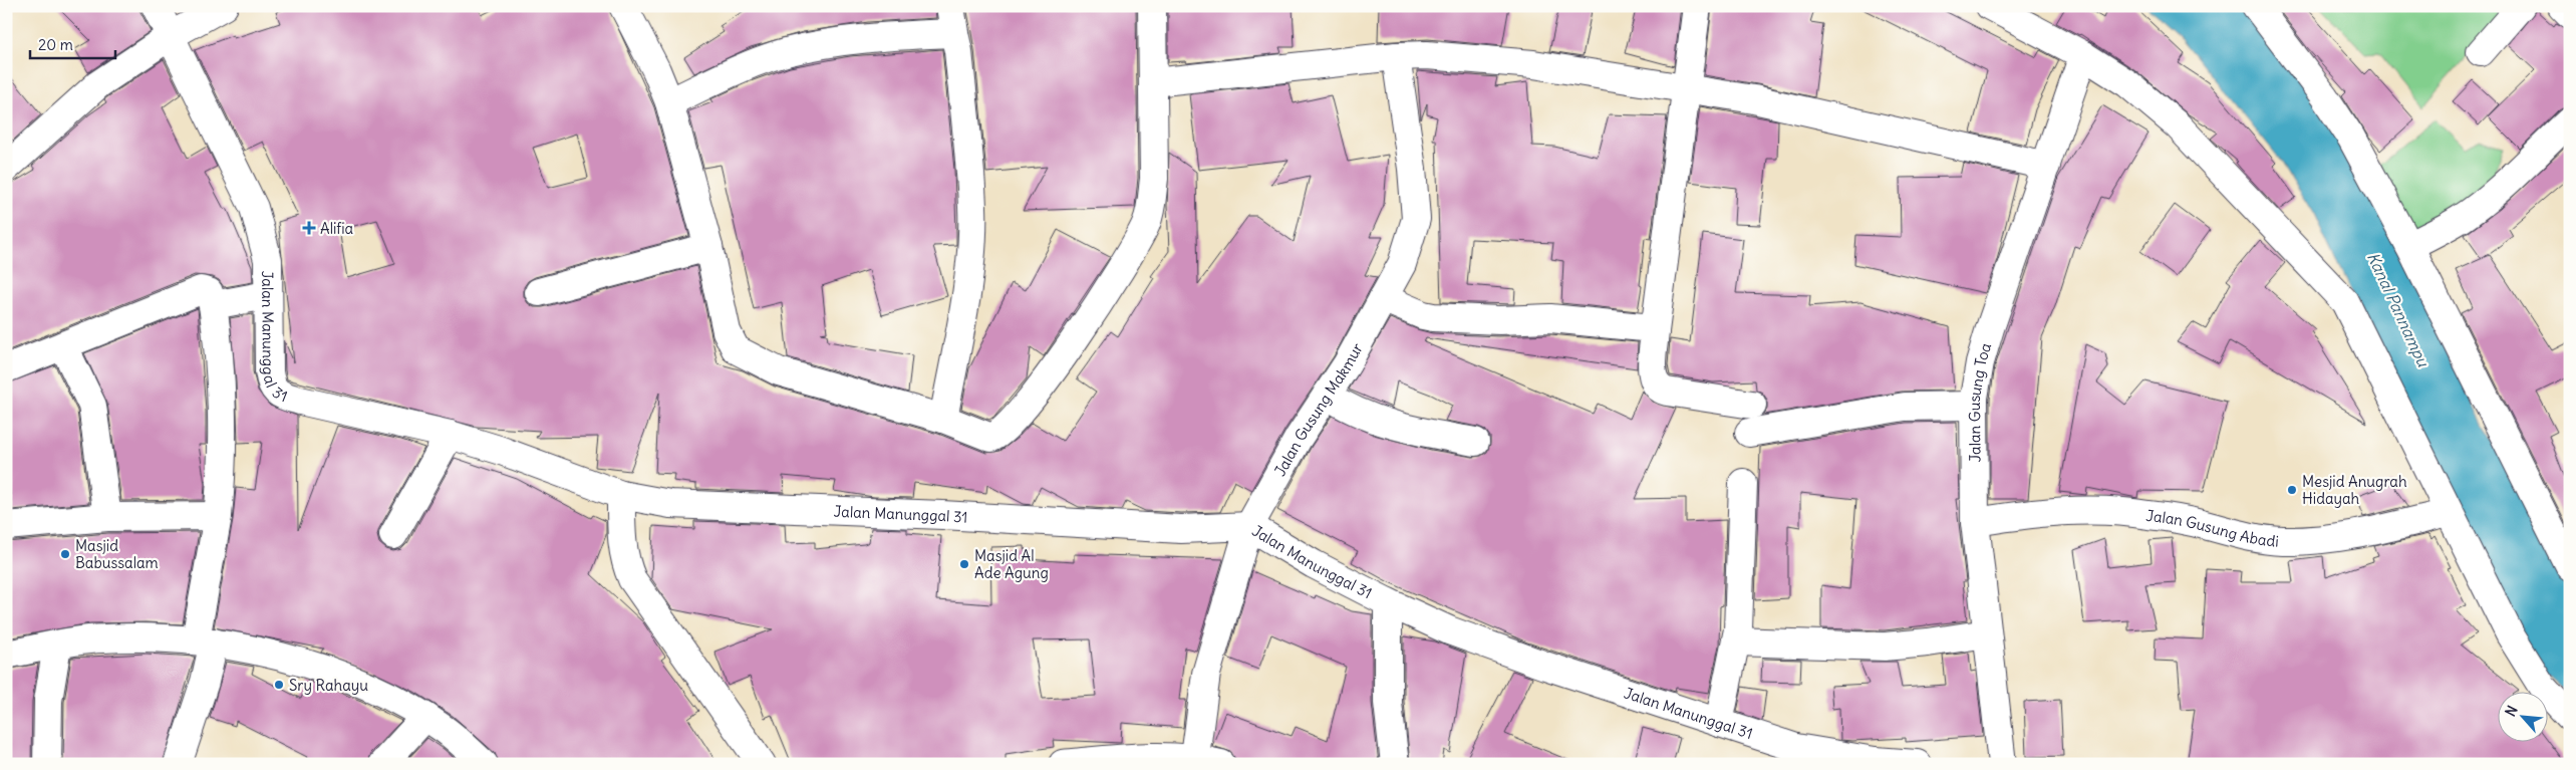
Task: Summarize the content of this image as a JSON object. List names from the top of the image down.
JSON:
{
  "streets": {
    "street": [
      "Jalan Manunggal 31",
      "Jalan Gusung Toa",
      "Jalan Gusung Makmur",
      "Jalan Gusung Abadi"
    ]
  },
  "crossings": [
    ["Jalan Manunggal 31", "Jalan Gusung Makmur"],
    ["Jalan Gusung Toa", "Jalan Gusung Abadi"]
  ],
  "water": ["Kanal Pannampu"],
  "places": {
    "health": ["Alifia"],
    "other": [
      "Mesjid Anugrah Hidayah",
      "Masjid Babussalam",
      "Masjid Al Ade Agung",
      "Sry Rahayu"
    ]
  },
  "scale_bar": "20 m",
  "north": "top left"
}
